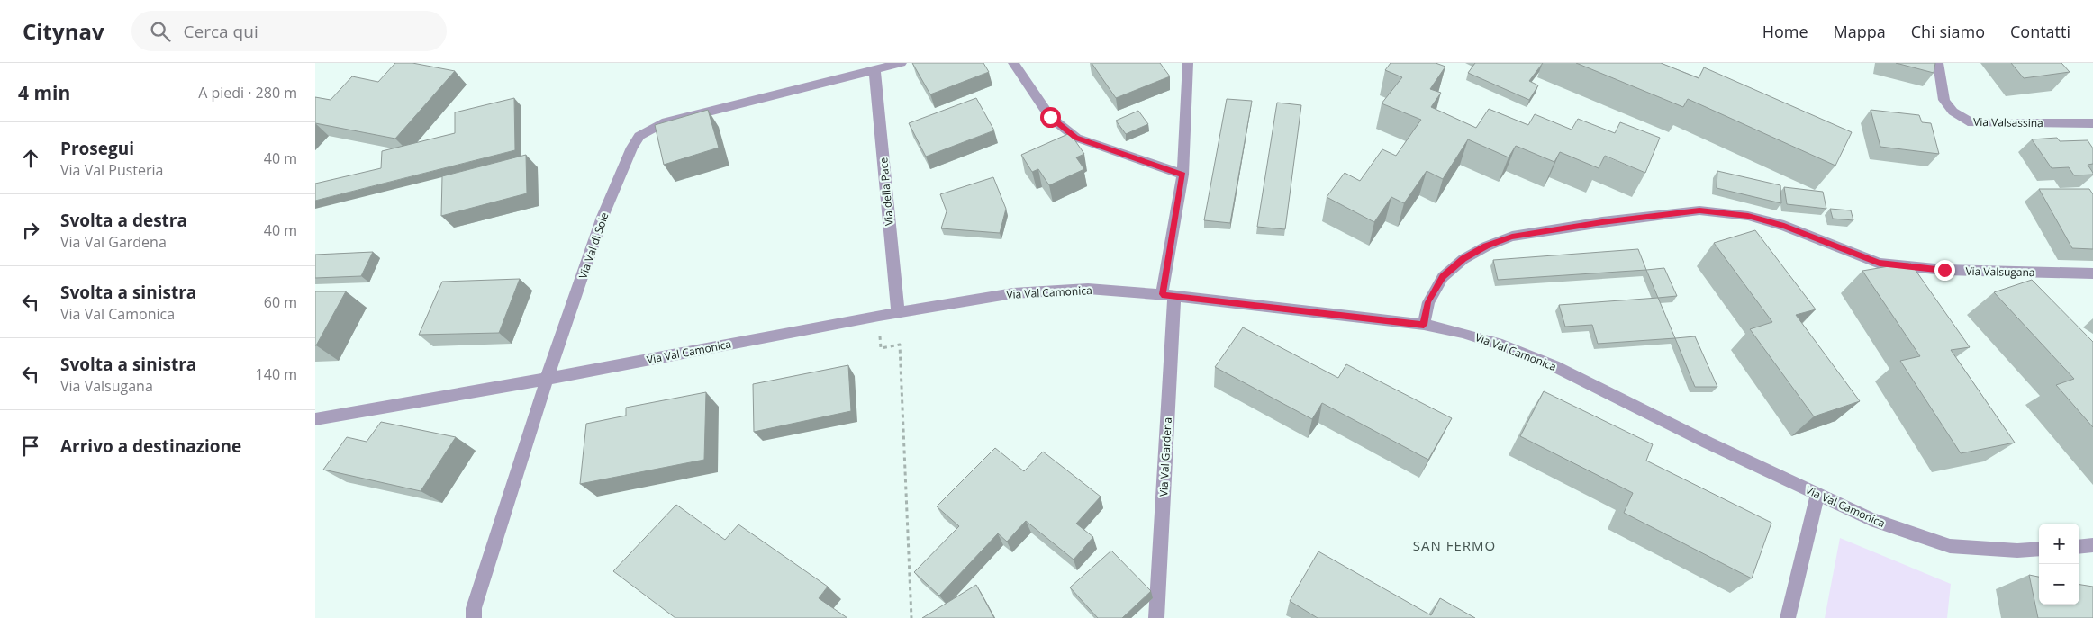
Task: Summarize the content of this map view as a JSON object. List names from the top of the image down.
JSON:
{
  "streets": {
    "street": [
      "Via Valsassina",
      "Via della Pace",
      "Via Val di Sole",
      "Via Valsugana",
      "Via Val Camonica",
      "Via Val Gardena"
    ]
  },
  "crossings": [
    ["Via della Pace", "Via Val di Sole"],
    ["Via della Pace", "Via Val Camonica"],
    ["Via Val di Sole", "Via Val Camonica"],
    ["Via Valsugana", "Via Val Camonica"],
    ["Via Val Camonica", "Via Val Gardena"]
  ],
  "districts": ["SAN FERMO"],
  "page": {
    "header": "Citynav",
    "search": "Cerca qui",
    "nav": [
      "Home",
      "Mappa",
      "Chi siamo",
      "Contatti"
    ],
    "heading": ["4 min", "A piedi · 280 m"],
    "list": [
      ["Prosegui", "Via Val Pusteria", "40 m"],
      ["Svolta a destra", "Via Val Gardena", "40 m"],
      ["Svolta a sinistra", "Via Val Camonica", "60 m"],
      ["Svolta a sinistra", "Via Valsugana", "140 m"],
      "Arrivo a destinazione"
    ],
    "map_buttons": ["+", "−"]
  }
}
